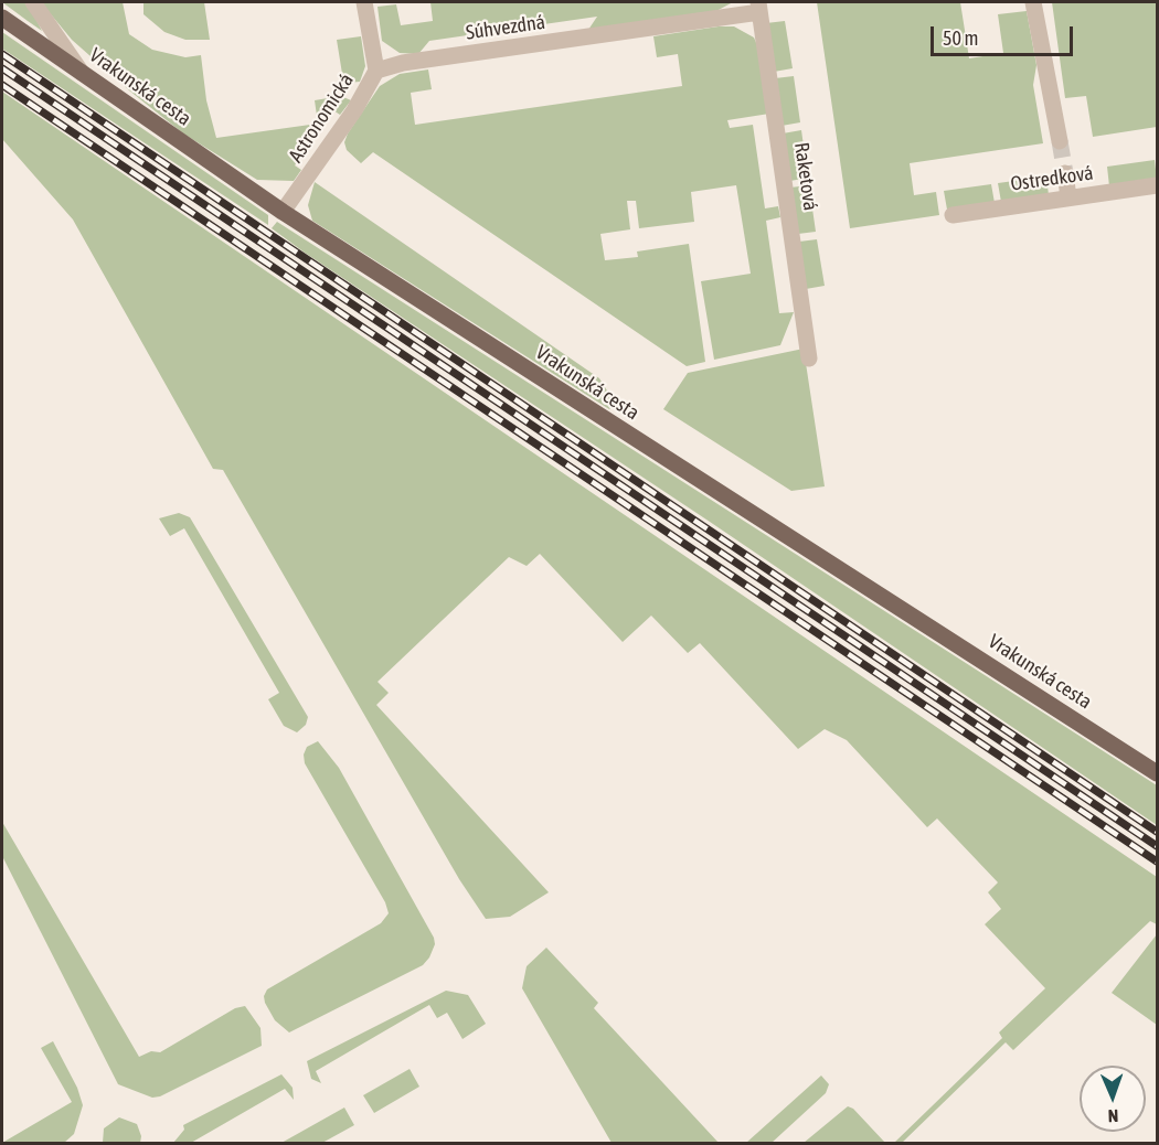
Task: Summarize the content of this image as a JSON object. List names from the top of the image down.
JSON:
{
  "streets": {
    "main road": ["Vrakunská cesta"],
    "street": [
      "Súhvezdná",
      "Astronomická",
      "Raketová",
      "Ostredková"
    ]
  },
  "crossings": [
    ["Súhvezdná", "Astronomická"],
    ["Súhvezdná", "Raketová"],
    ["Vrakunská cesta", "Astronomická"]
  ],
  "scale_bar": "50 m",
  "north": "bottom"
}
